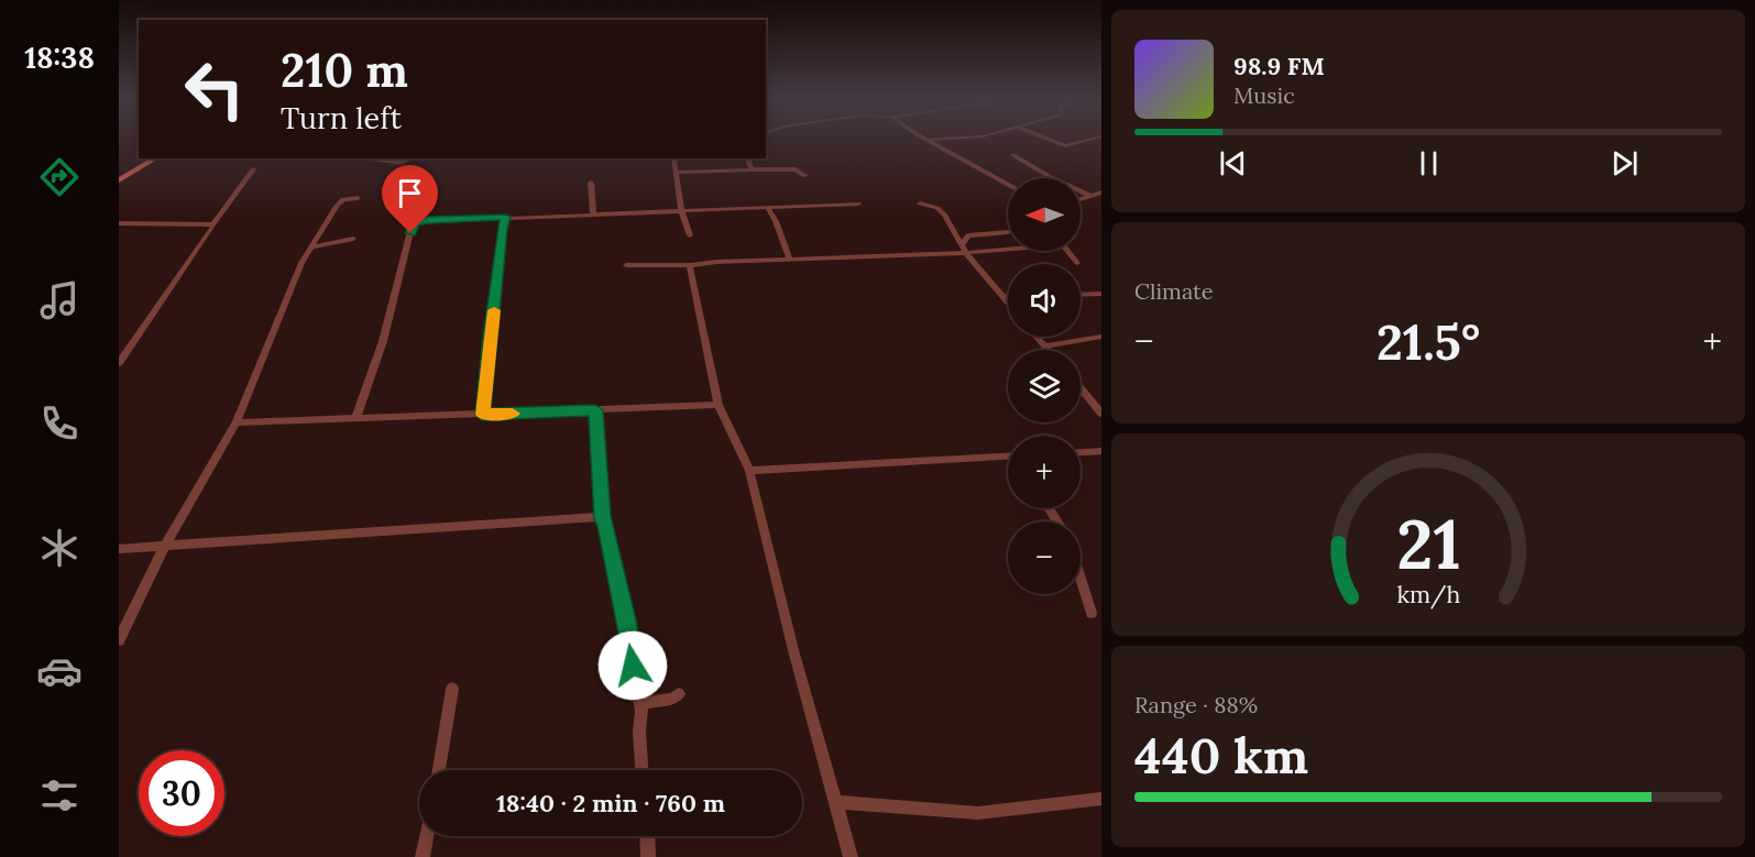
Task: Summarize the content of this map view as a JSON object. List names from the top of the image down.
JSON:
{
  "north": "left",
  "page": {
    "tabs": "18:38",
    "turn": ["210 m", "Turn left"],
    "song": ["98.9 FM", "Music"],
    "map_buttons": ["+", "−"],
    "tile": [
      "Climate",
      ["Range · 88%", "440 km"]
    ],
    "heat": ["−", "21.5°", "+"],
    "limit": "30",
    "trip": "18:40 · 2 min · 760 m",
    "gauge": ["21", "km/h"]
  }
}
